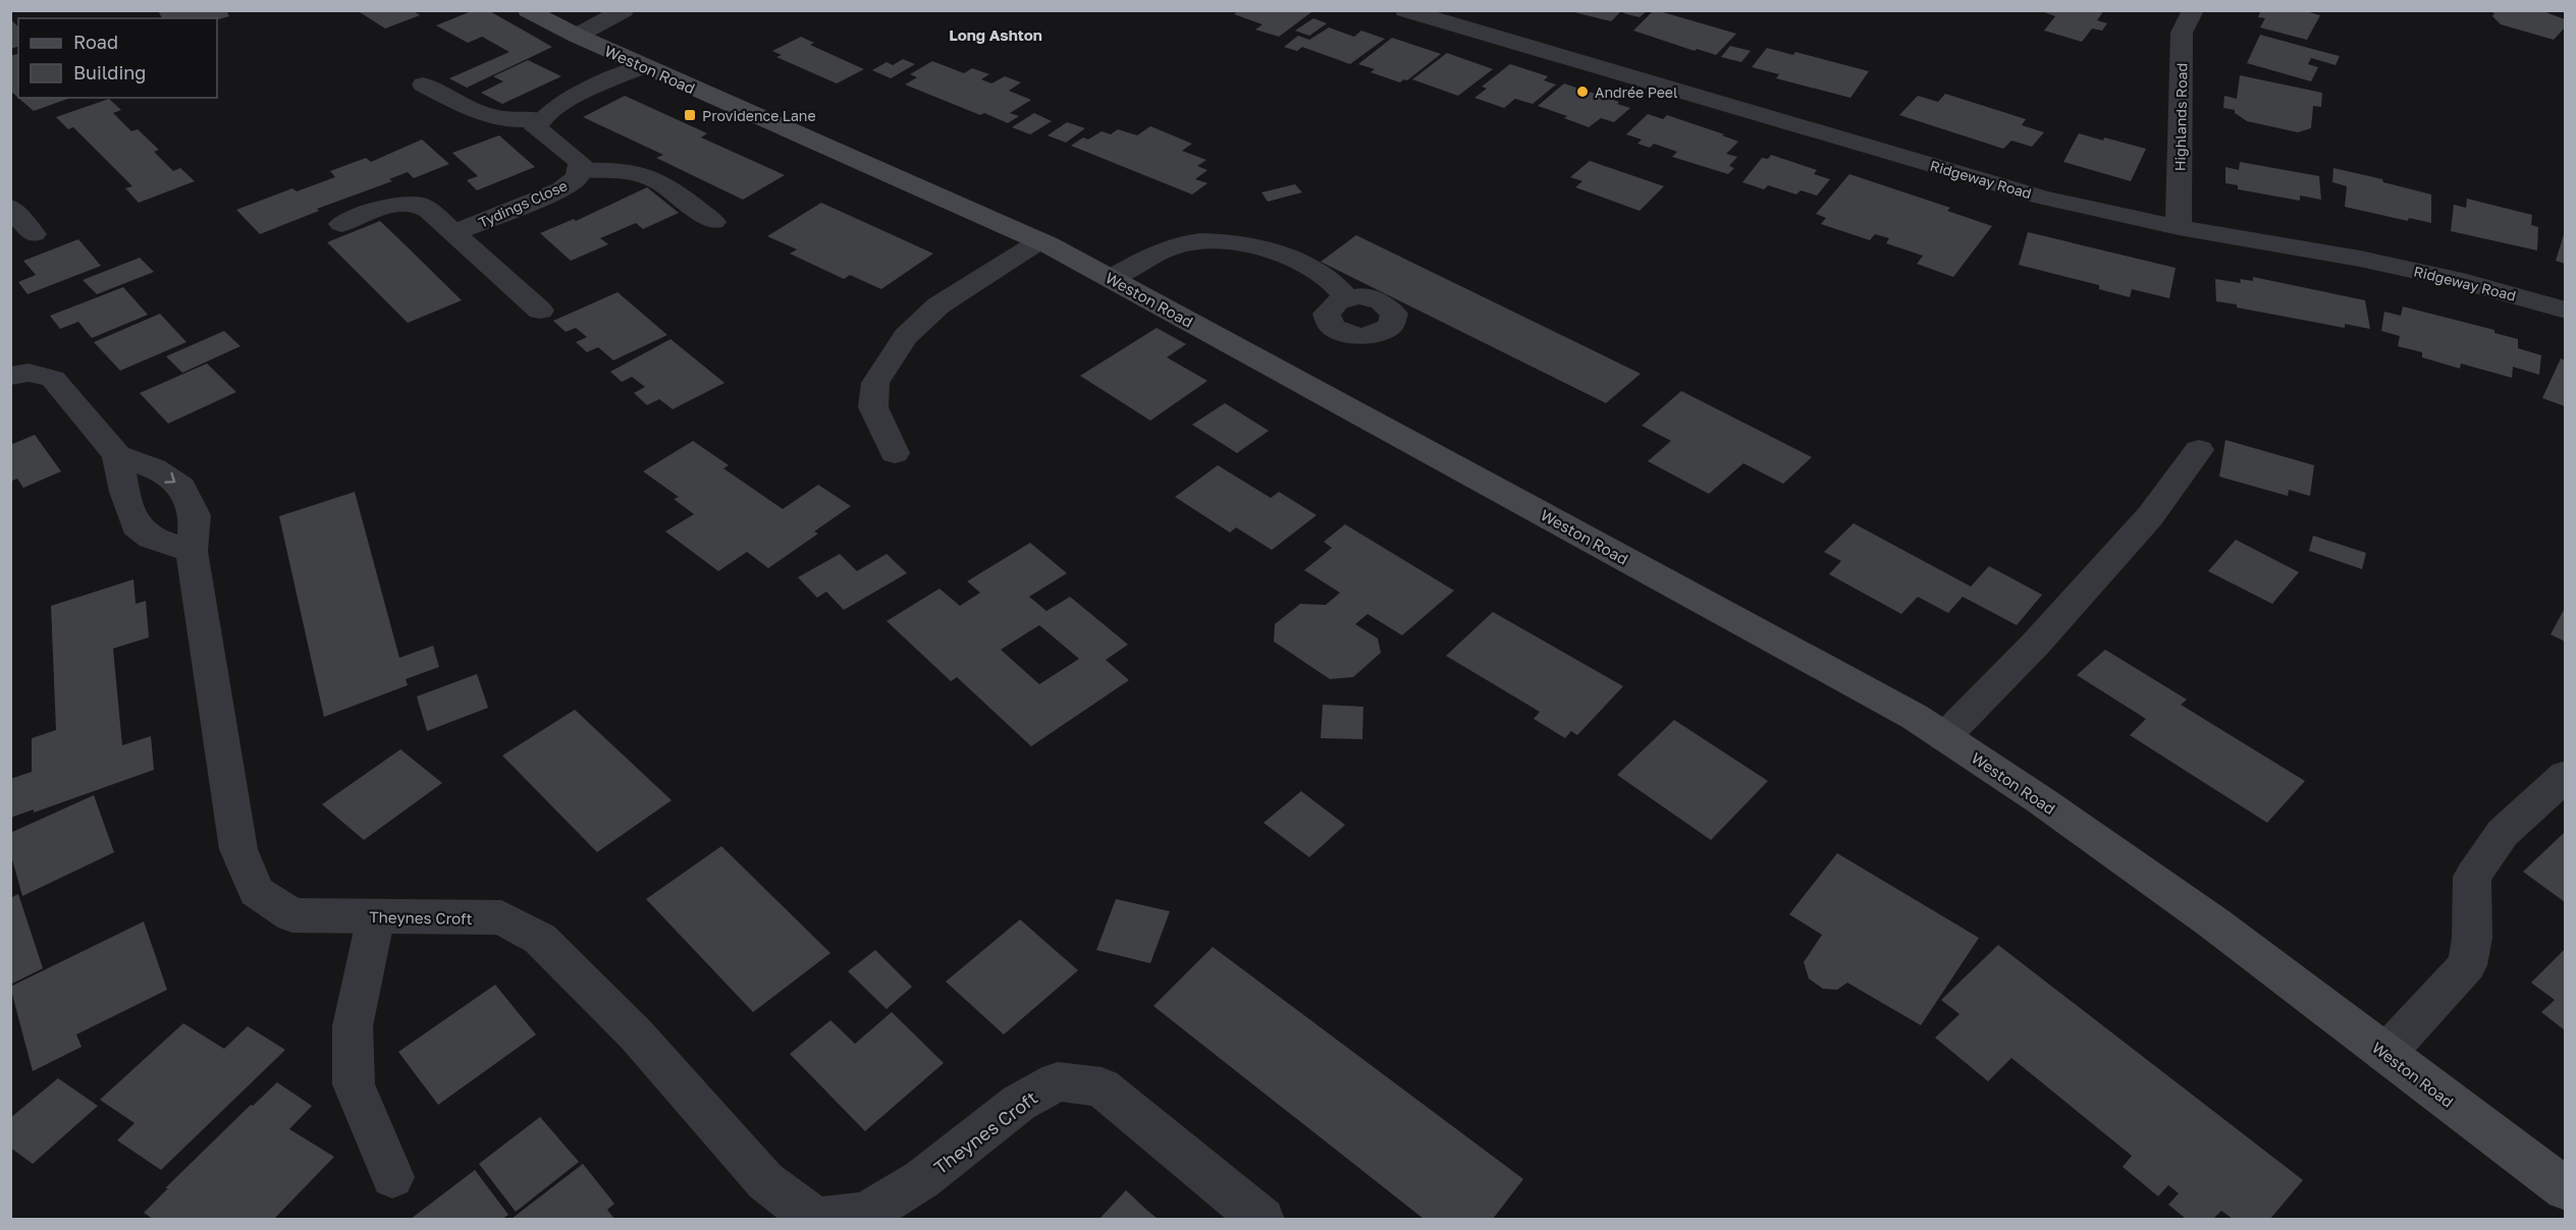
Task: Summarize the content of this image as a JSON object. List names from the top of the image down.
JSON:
{
  "streets": {
    "street": [
      "Weston Road",
      "Highlands Road",
      "Ridgeway Road",
      "Tydings Close",
      "Theynes Croft"
    ]
  },
  "crossings": [
    ["Highlands Road", "Ridgeway Road"]
  ],
  "districts": ["Long Ashton"],
  "places": {
    "other": ["Andrée Peel"],
    "transit": ["Providence Lane"]
  },
  "legend": ["Road", "Building"]
}
